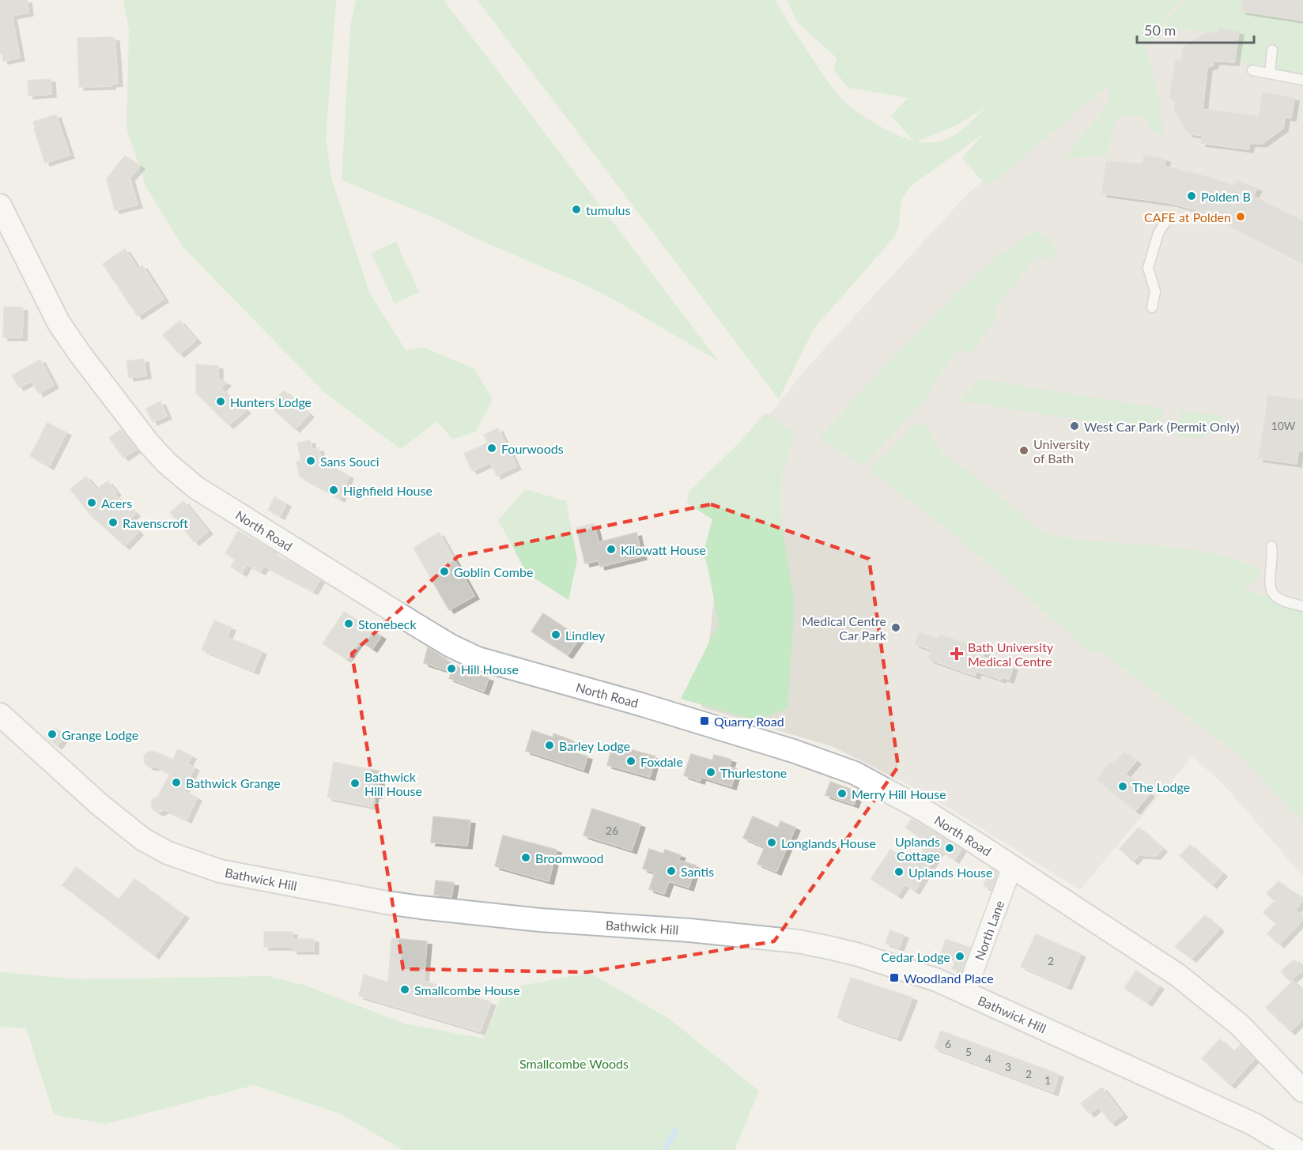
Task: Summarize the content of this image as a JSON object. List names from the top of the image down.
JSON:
{
  "streets": {
    "street": ["North Road", "Bathwick Hill", "North Lane"]
  },
  "crossings": [
    ["North Road", "North Lane"],
    ["Bathwick Hill", "North Lane"]
  ],
  "parks": ["Smallcombe Woods"],
  "places": {
    "other": [
      "Polden B",
      "tumulus",
      "CAFE at Polden",
      "Hunters Lodge",
      "West Car Park (Permit Only)",
      "Fourwoods",
      "University of Bath",
      "Sans Souci",
      "Highfield House",
      "Acers",
      "Ravenscroft",
      "Kilowatt House",
      "Goblin Combe",
      "Stonebeck",
      "Medical Centre Car Park",
      "Lindley",
      "Hill House",
      "Grange Lodge",
      "Barley Lodge",
      "Foxdale",
      "Thurlestone",
      "Bathwick Grange",
      "Bathwick Hill House",
      "The Lodge",
      "Merry Hill House",
      "Longlands House",
      "Uplands Cottage",
      "Broomwood",
      "Santis",
      "Uplands House",
      "Cedar Lodge",
      "Smallcombe House"
    ],
    "health": ["Bath University Medical Centre"],
    "transit": ["Quarry Road", "Woodland Place"]
  },
  "house_numbers": [
    "10W",
    "26",
    "2",
    "6",
    "5",
    "4",
    "3",
    "2",
    "1"
  ],
  "scale_bar": "50 m"
}
